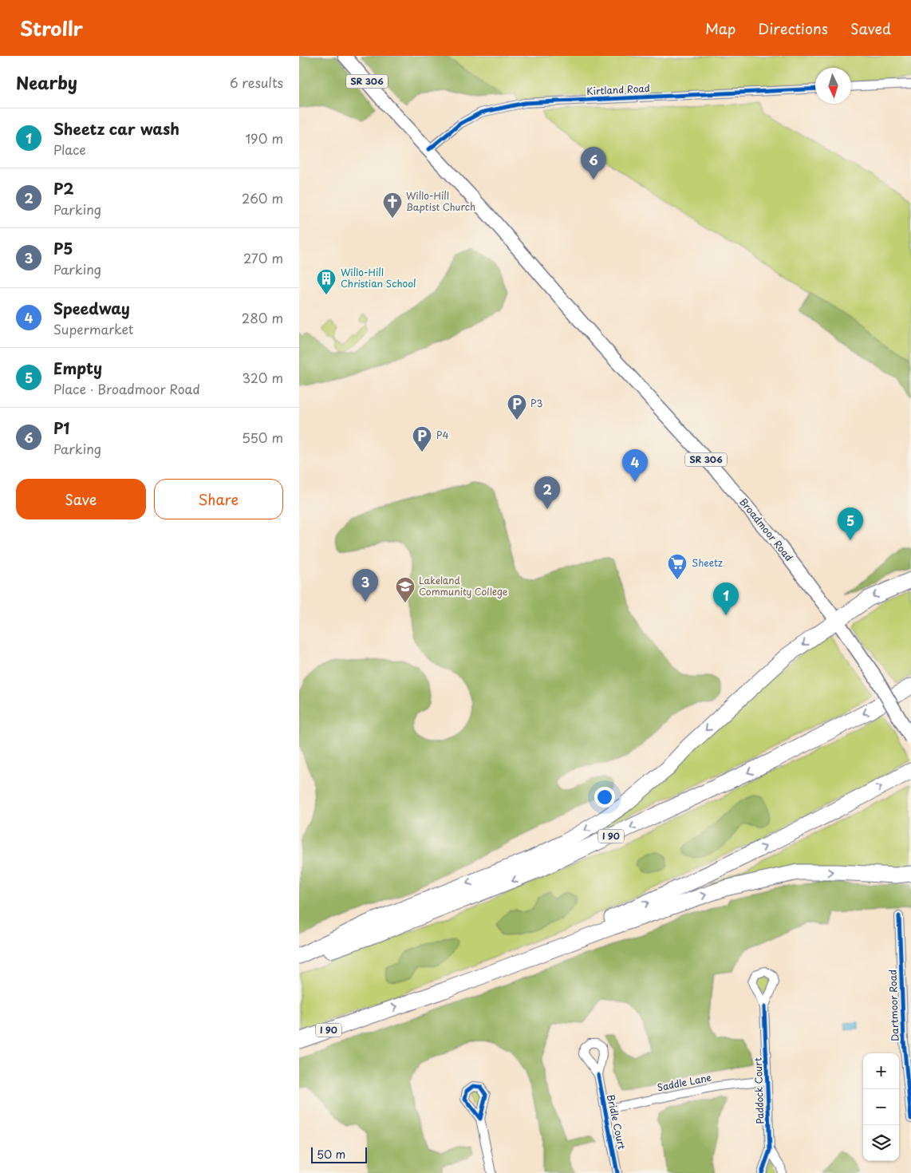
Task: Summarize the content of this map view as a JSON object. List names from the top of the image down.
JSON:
{
  "streets": {
    "highway": ["I 90"],
    "main road": ["SR 306", "Broadmoor Road"],
    "street": [
      "Kirtland Road",
      "Dartmoor Road",
      "Saddle Lane",
      "Paddock Court",
      "Bridle Court"
    ]
  },
  "crossings": [
    ["SR 306", "Kirtland Road"],
    ["SR 306", "Broadmoor Road"],
    ["Kirtland Road", "Broadmoor Road"],
    ["Saddle Lane", "Paddock Court"],
    ["Saddle Lane", "Bridle Court"]
  ],
  "places": {
    "church": ["Willo-Hill Baptist Church"],
    "building": ["Willo-Hill Christian School"],
    "parking": ["P3", "P4"],
    "supermarket": ["Sheetz"],
    "school or university": ["Lakeland Community College"]
  },
  "scale_bar": "50 m",
  "north": "bottom",
  "page": {
    "header": "Strollr",
    "nav": ["Map", "Directions", "Saved"],
    "heading": ["Nearby", "6 results"],
    "list": [
      {
        "mark": "1",
        "name": "Sheetz car wash",
        "note": "Place",
        "value": "190 m"
      },
      {
        "mark": "2",
        "name": "P2",
        "note": "Parking",
        "value": "260 m"
      },
      {
        "mark": "3",
        "name": "P5",
        "note": "Parking",
        "value": "270 m"
      },
      {
        "mark": "4",
        "name": "Speedway",
        "note": "Supermarket",
        "value": "280 m"
      },
      {
        "mark": "5",
        "name": "Empty",
        "note": "Place · Broadmoor Road",
        "value": "320 m"
      },
      {
        "mark": "6",
        "name": "P1",
        "note": "Parking",
        "value": "550 m"
      }
    ],
    "pins": [
      "6",
      "4",
      "2",
      "5",
      "3",
      "1"
    ],
    "buttons": ["Save", "Share"],
    "map_buttons": ["+", "−"],
    "scale": "50 m"
  }
}
